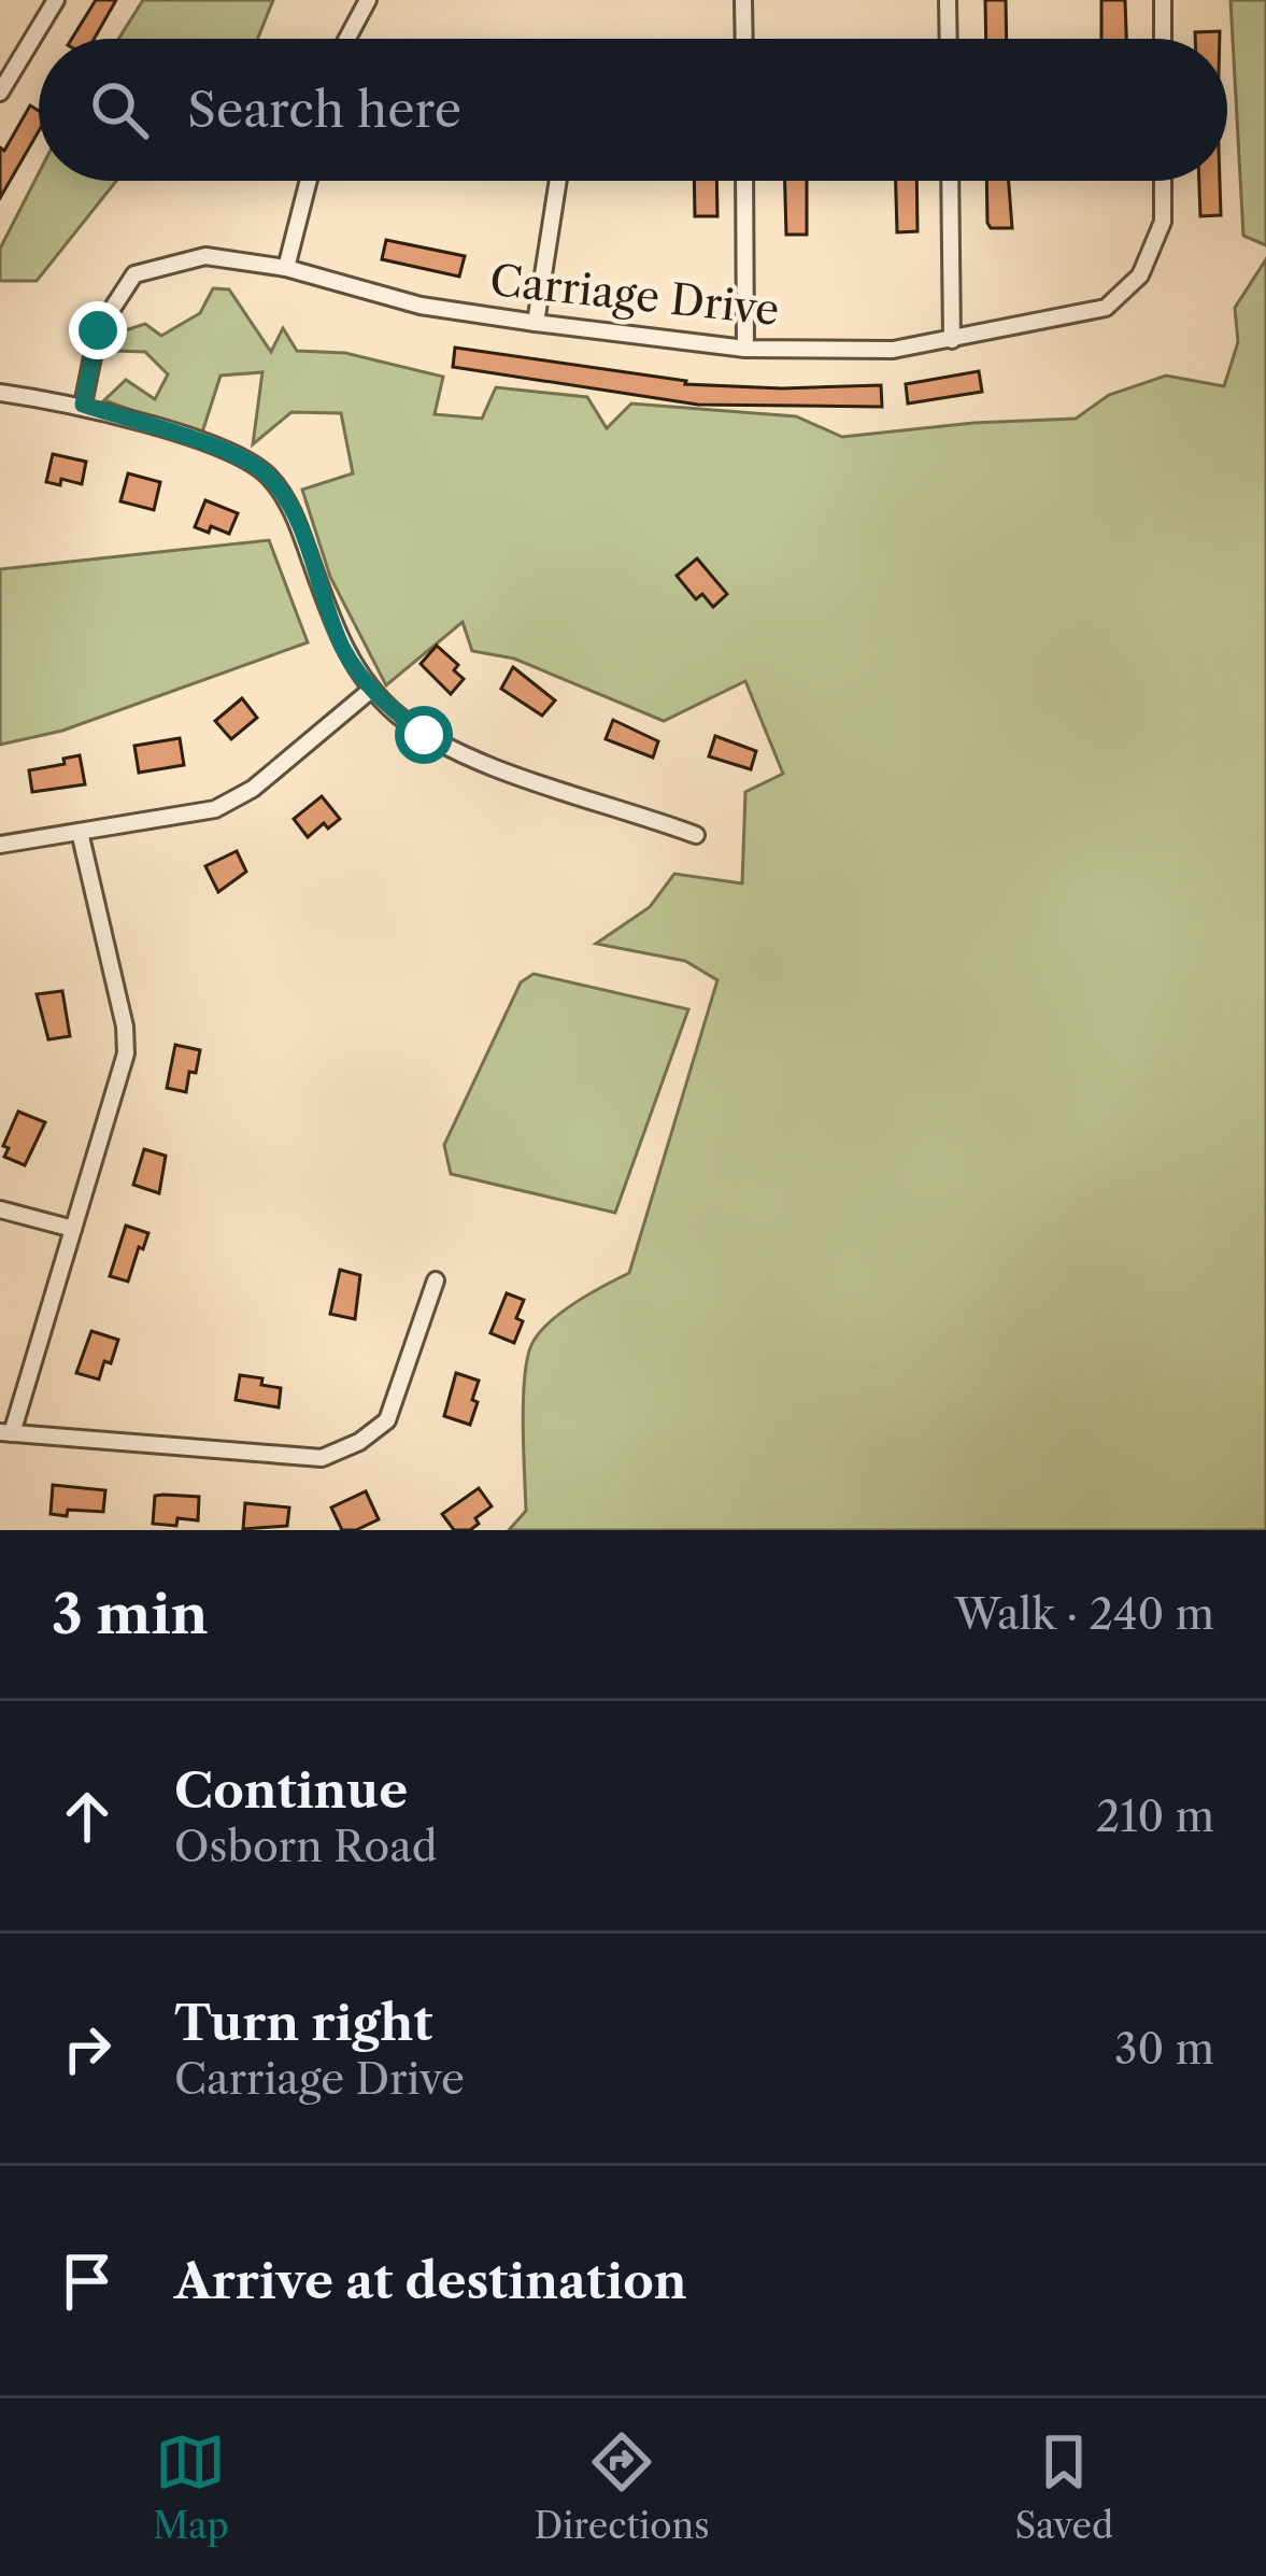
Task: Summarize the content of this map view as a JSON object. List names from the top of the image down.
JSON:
{
  "streets": {
    "street": ["Carriage Drive"]
  },
  "page": {
    "search": "Search here",
    "heading": ["3 min", "Walk · 240 m"],
    "list": [
      ["Continue", "Osborn Road", "210 m"],
      ["Turn right", "Carriage Drive", "30 m"],
      "Arrive at destination"
    ],
    "nav": ["Map", "Directions", "Saved"]
  }
}
